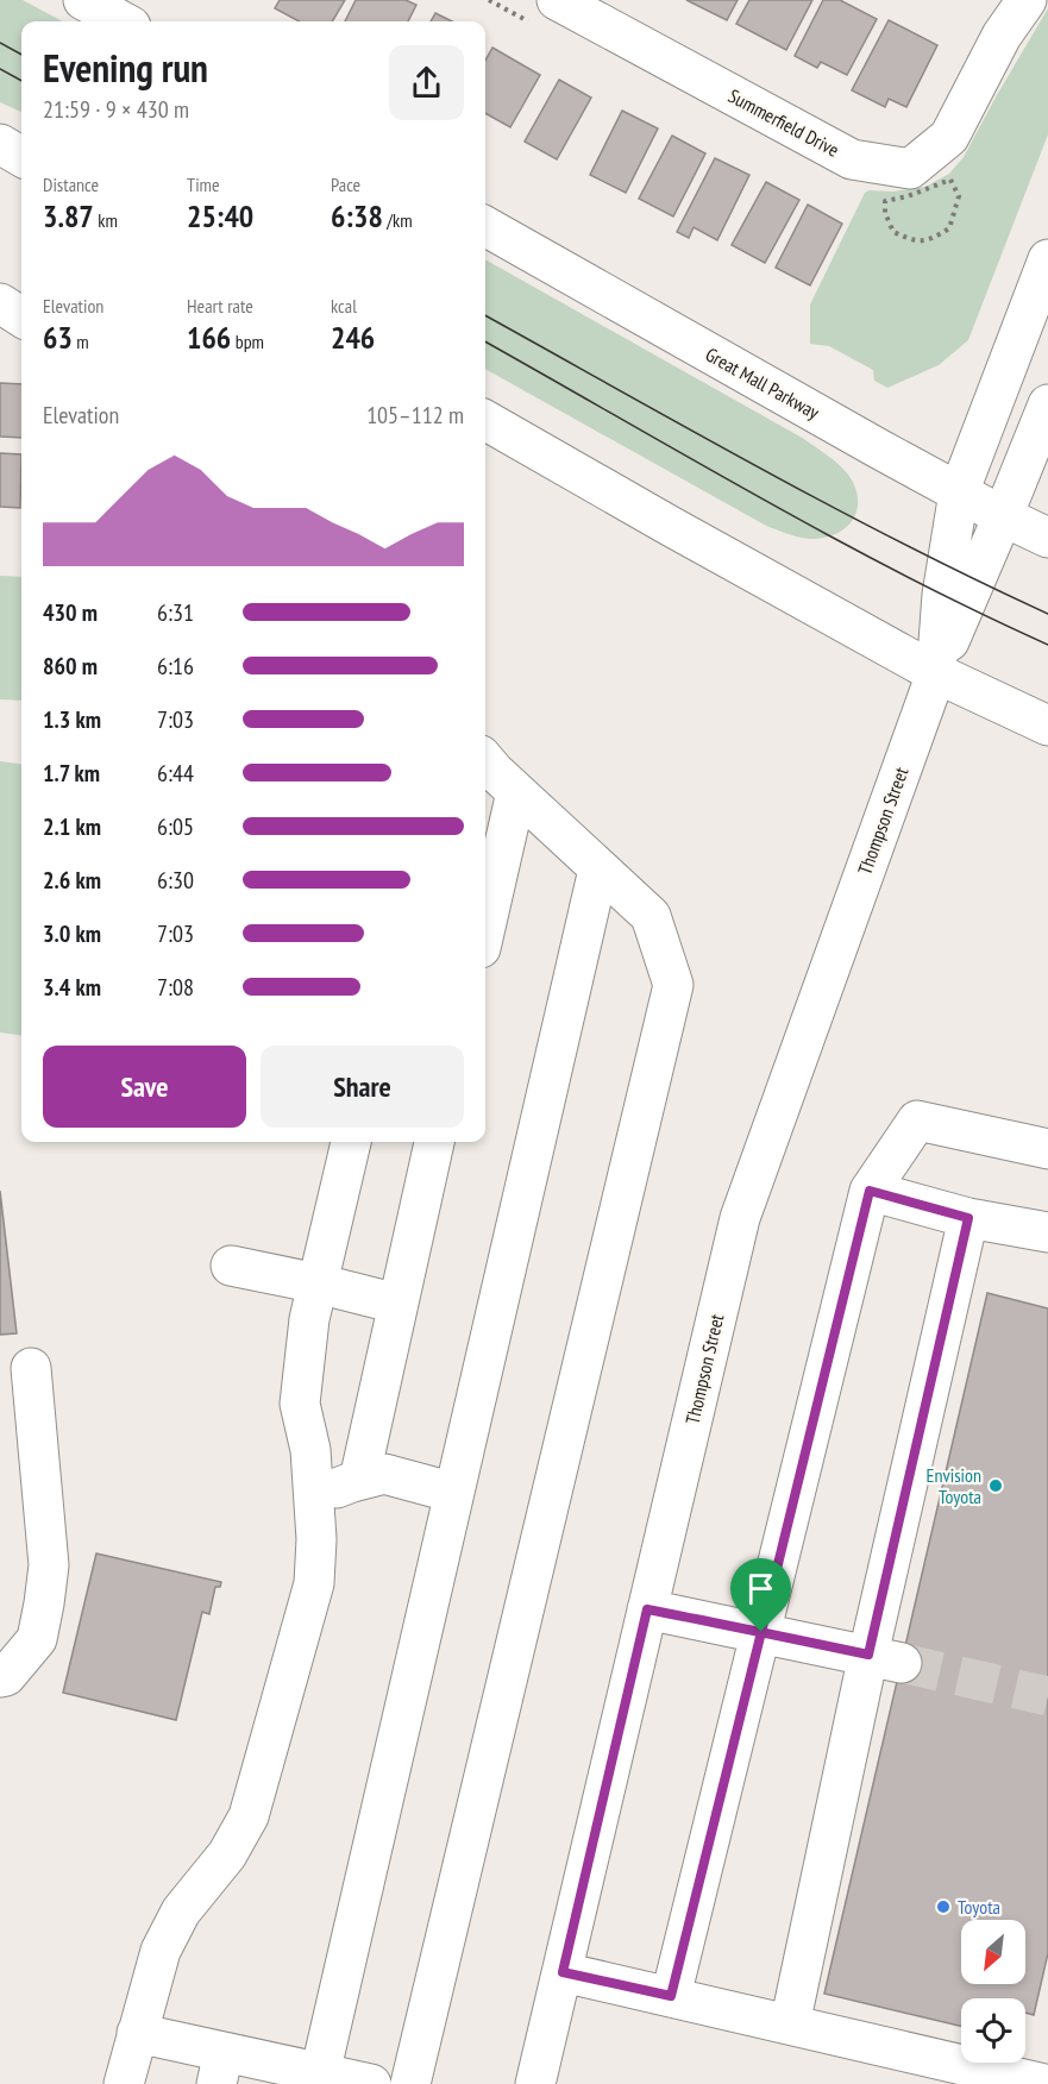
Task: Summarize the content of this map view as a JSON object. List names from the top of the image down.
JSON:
{
  "streets": {
    "main road": ["Summerfield Drive", "Great Mall Parkway", "Thompson Street"]
  },
  "crossings": [
    ["Great Mall Parkway", "Thompson Street"]
  ],
  "places": ["Envision Toyota", "Toyota"],
  "north": "bottom left",
  "page": {
    "heading": ["Evening run", "21:59 · 9 × 430 m"],
    "stats": [
      ["Distance", "3.87 km"],
      ["Time", "25:40"],
      ["Pace", "6:38 /km"],
      ["Elevation", "63 m"],
      ["Heart rate", "166 bpm"],
      ["kcal", "246"]
    ],
    "chart": ["Elevation", "105–112 m"],
    "list": [
      {
        "name": "430 m",
        "note": "6:31"
      },
      {
        "name": "860 m",
        "note": "6:16"
      },
      {
        "name": "1.3 km",
        "note": "7:03"
      },
      {
        "name": "1.7 km",
        "note": "6:44"
      },
      {
        "name": "2.1 km",
        "note": "6:05"
      },
      {
        "name": "2.6 km",
        "note": "6:30"
      },
      {
        "name": "3.0 km",
        "note": "7:03"
      },
      {
        "name": "3.4 km",
        "note": "7:08"
      }
    ],
    "buttons": ["Save", "Share"]
  }
}
